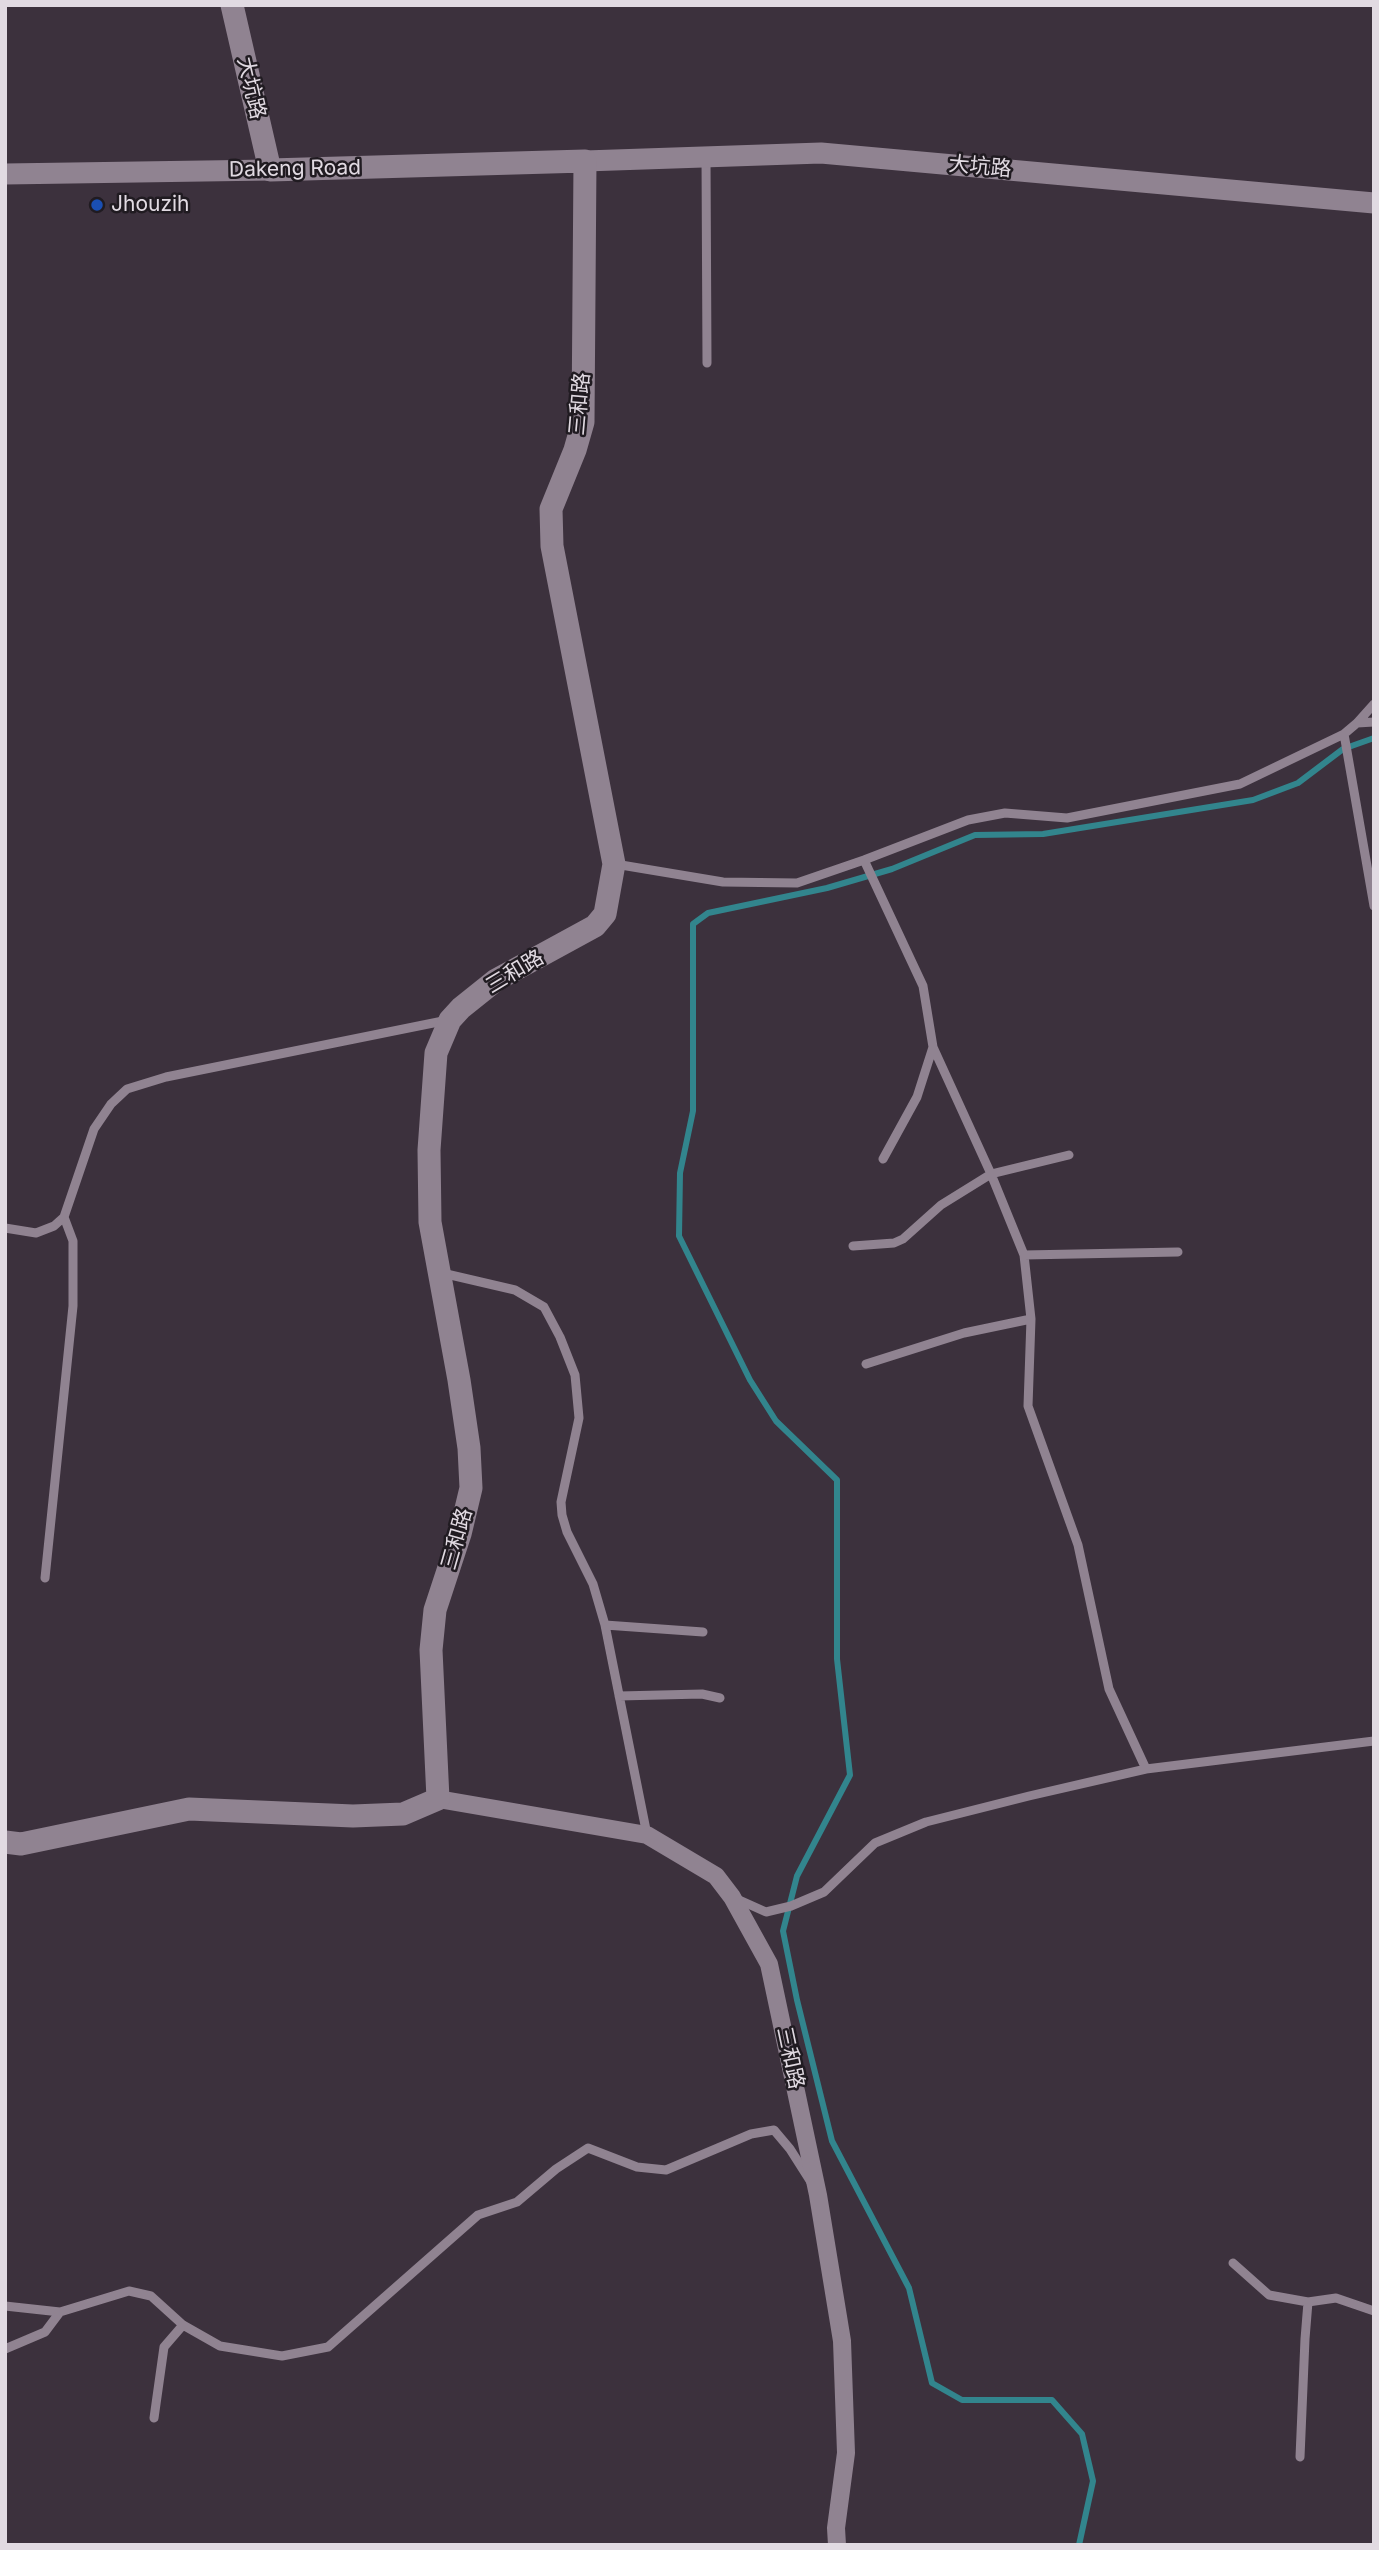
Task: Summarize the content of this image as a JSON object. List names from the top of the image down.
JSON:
{
  "streets": {
    "main road": ["大坑路", "Dakeng Road", "三和路"]
  },
  "crossings": [
    ["大坑路", "Dakeng Road"],
    ["大坑路", "三和路"],
    ["Dakeng Road", "三和路"]
  ],
  "places": ["Jhouzih"]
}
